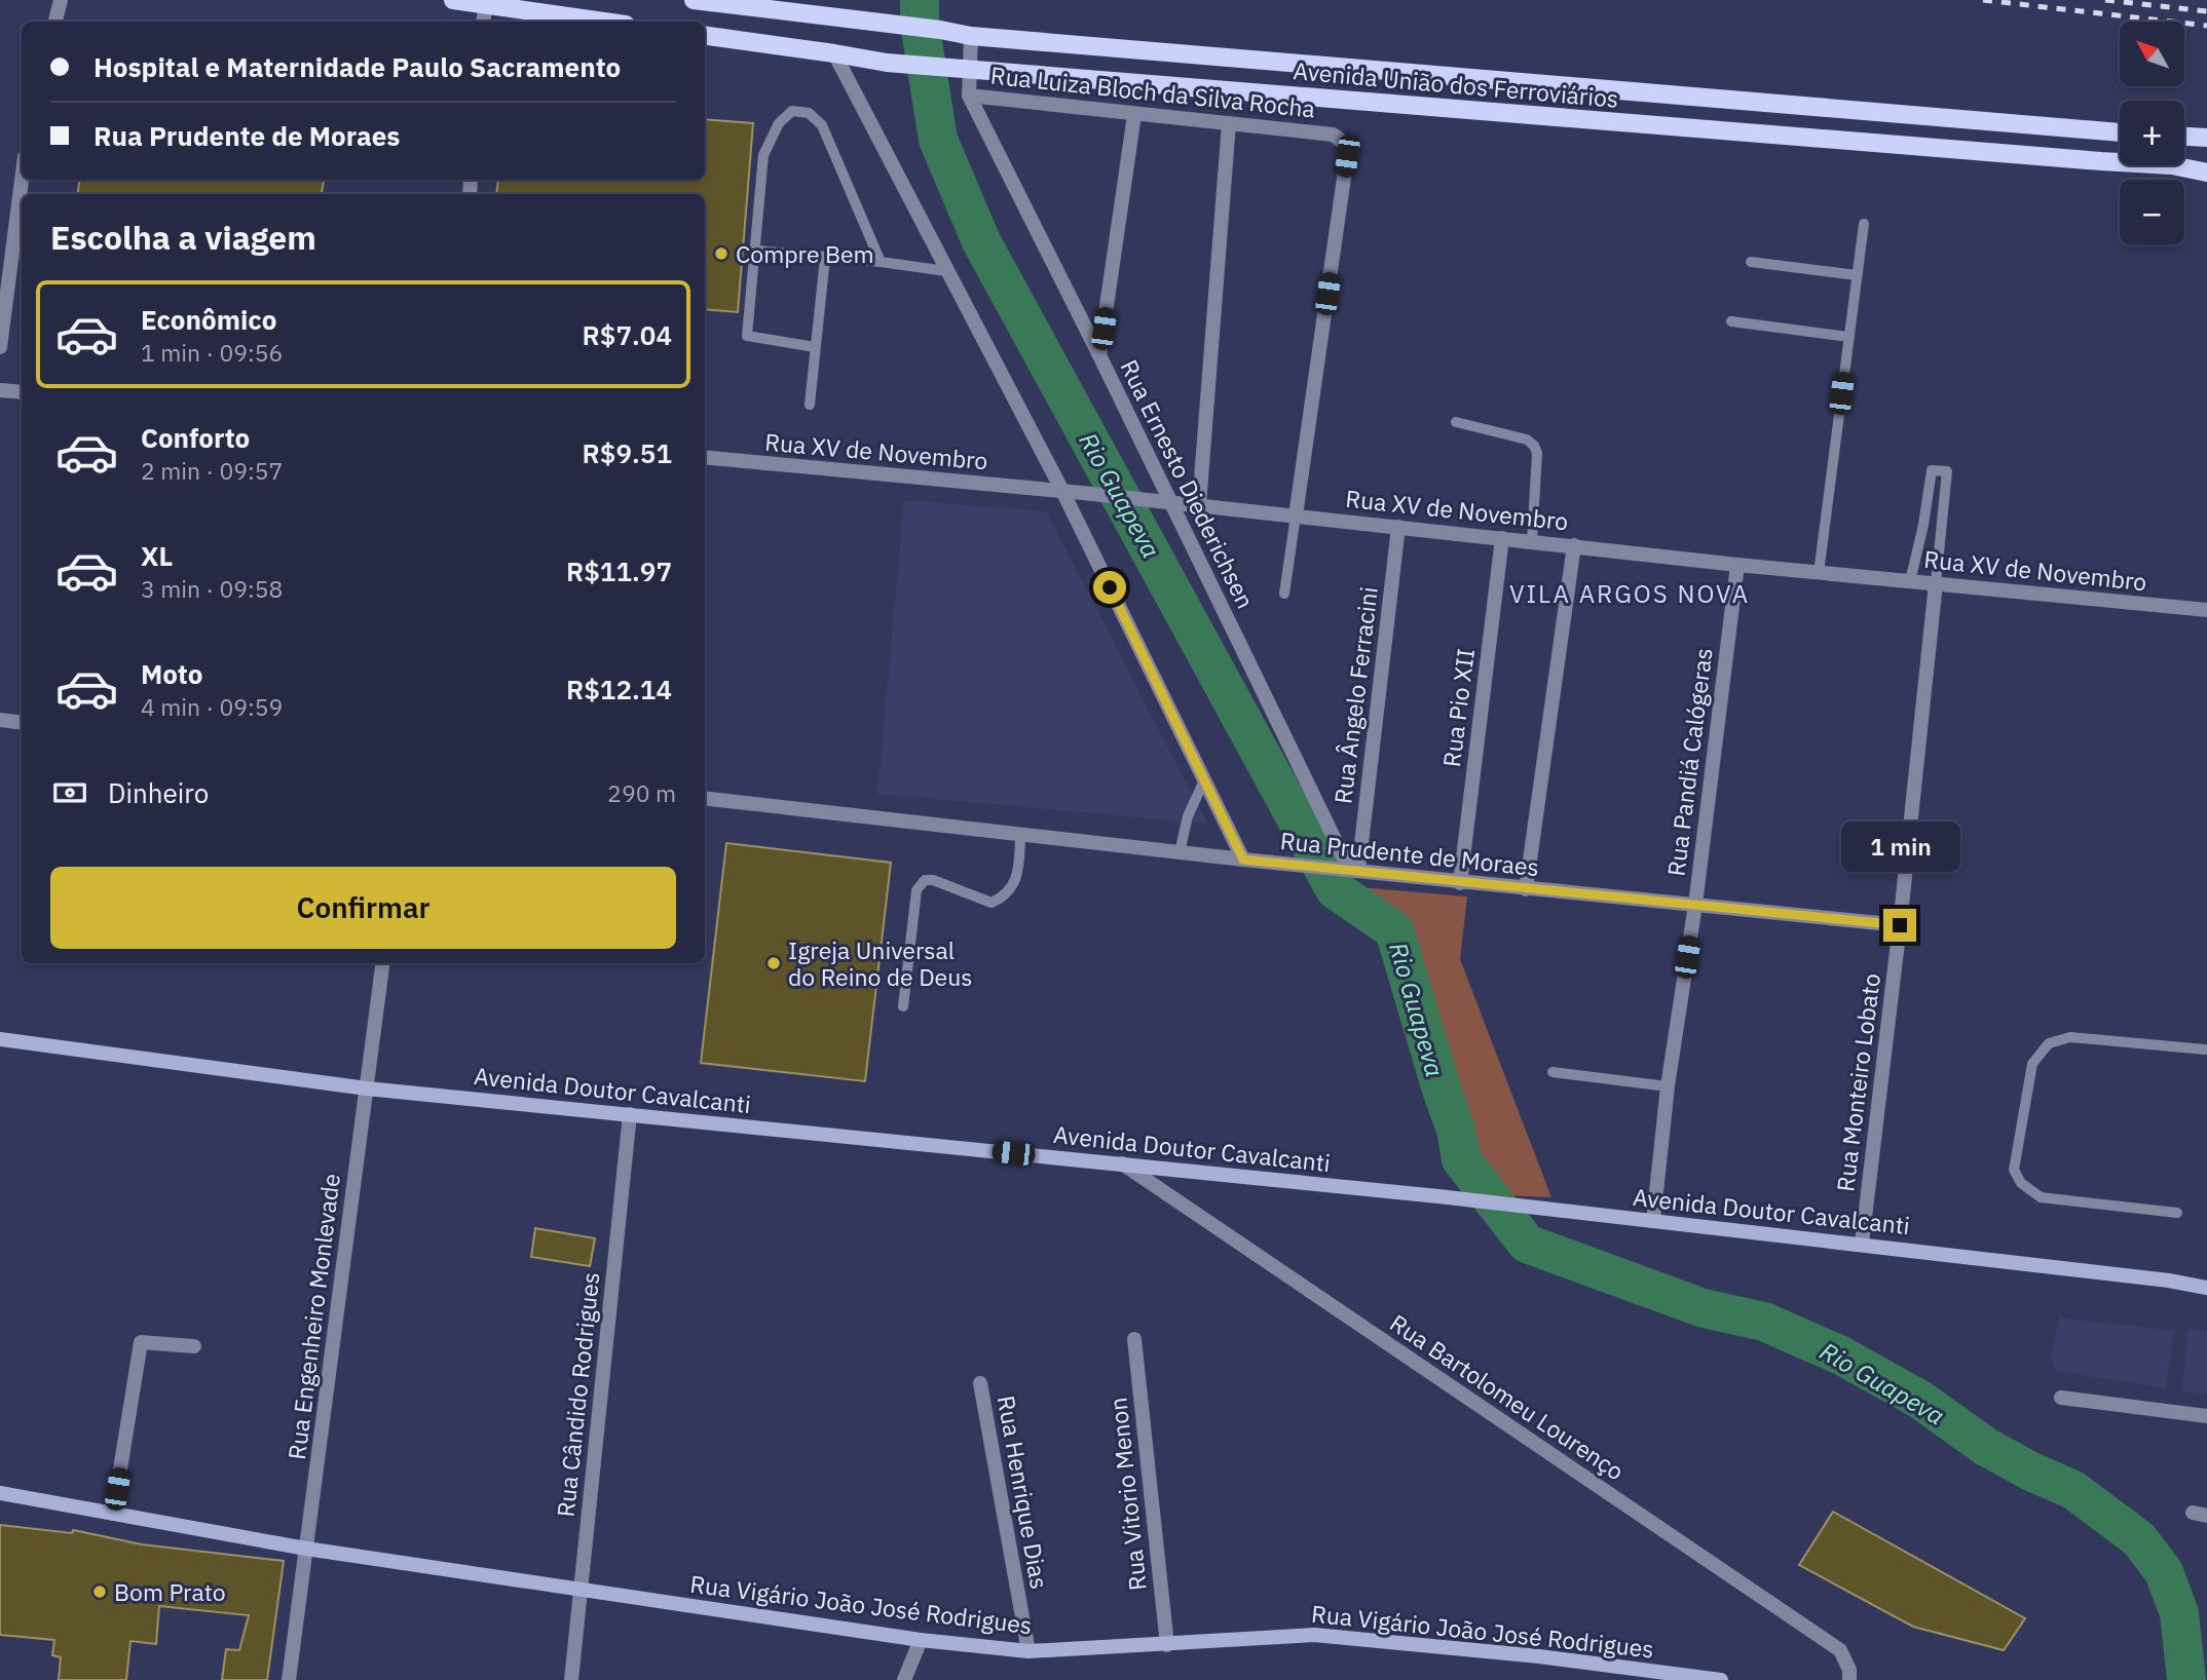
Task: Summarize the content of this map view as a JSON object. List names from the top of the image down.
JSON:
{
  "streets": {
    "main road": ["Avenida União dos Ferroviários", "Avenida Doutor Cavalcanti", "Rua Vigário João José Rodrigues"],
    "street": [
      "Rua Luiza Bloch da Silva Rocha",
      "Rua XV de Novembro",
      "Rua Ernesto Diederichsen",
      "Rua Ângelo Ferracini",
      "Rua Pio XII",
      "Rua Pandiá Calógeras",
      "Rua Prudente de Moraes",
      "Rua Monteiro Lobato",
      "Rua Engenheiro Monlevade",
      "Rua Cândido Rodrigues",
      "Rua Bartolomeu Lourenço",
      "Rua Henrique Dias",
      "Rua Vitorio Menon"
    ]
  },
  "crossings": [
    ["Avenida União dos Ferroviários", "Rua Ernesto Diederichsen"],
    ["Rua Luiza Bloch da Silva Rocha", "Rua XV de Novembro"],
    ["Rua Luiza Bloch da Silva Rocha", "Rua Ernesto Diederichsen"],
    ["Rua XV de Novembro", "Rua Ernesto Diederichsen"],
    ["Rua XV de Novembro", "Rua Ângelo Ferracini"],
    ["Rua XV de Novembro", "Rua Pio XII"],
    ["Rua XV de Novembro", "Rua Pandiá Calógeras"],
    ["Rua XV de Novembro", "Rua Monteiro Lobato"],
    ["Rua Ernesto Diederichsen", "Rua Ângelo Ferracini"],
    ["Rua Ernesto Diederichsen", "Rua Prudente de Moraes"],
    ["Rua Ângelo Ferracini", "Rua Prudente de Moraes"],
    ["Rua Pio XII", "Rua Prudente de Moraes"],
    ["Rua Pandiá Calógeras", "Rua Prudente de Moraes"],
    ["Rua Pandiá Calógeras", "Avenida Doutor Cavalcanti"],
    ["Rua Prudente de Moraes", "Rua Monteiro Lobato"],
    ["Rua Monteiro Lobato", "Avenida Doutor Cavalcanti"],
    ["Avenida Doutor Cavalcanti", "Rua Engenheiro Monlevade"],
    ["Avenida Doutor Cavalcanti", "Rua Cândido Rodrigues"],
    ["Avenida Doutor Cavalcanti", "Rua Bartolomeu Lourenço"],
    ["Rua Engenheiro Monlevade", "Rua Vigário João José Rodrigues"],
    ["Rua Cândido Rodrigues", "Rua Vigário João José Rodrigues"],
    ["Rua Henrique Dias", "Rua Vigário João José Rodrigues"],
    ["Rua Vitorio Menon", "Rua Vigário João José Rodrigues"]
  ],
  "districts": ["VILA ARGOS NOVA"],
  "water": ["Rio Guapeva"],
  "places": ["Compre Bem", "Igreja Universal do Reino de Deus", "Bom Prato"],
  "north": "top left",
  "page": {
    "map_buttons": ["+", "−"],
    "banner": ["Hospital e Maternidade Paulo Sacramento", "Rua Prudente de Moraes"],
    "heading": "Escolha a viagem",
    "list": [
      {
        "name": "Econômico",
        "note": "1 min · 09:56",
        "value": "R$7.04"
      },
      {
        "name": "Conforto",
        "note": "2 min · 09:57",
        "value": "R$9.51"
      },
      {
        "name": "XL",
        "note": "3 min · 09:58",
        "value": "R$11.97"
      },
      {
        "name": "Moto",
        "note": "4 min · 09:59",
        "value": "R$12.14"
      }
    ],
    "pay": ["Dinheiro", "290 m"],
    "bubble": "1 min",
    "buttons": "Confirmar"
  }
}
